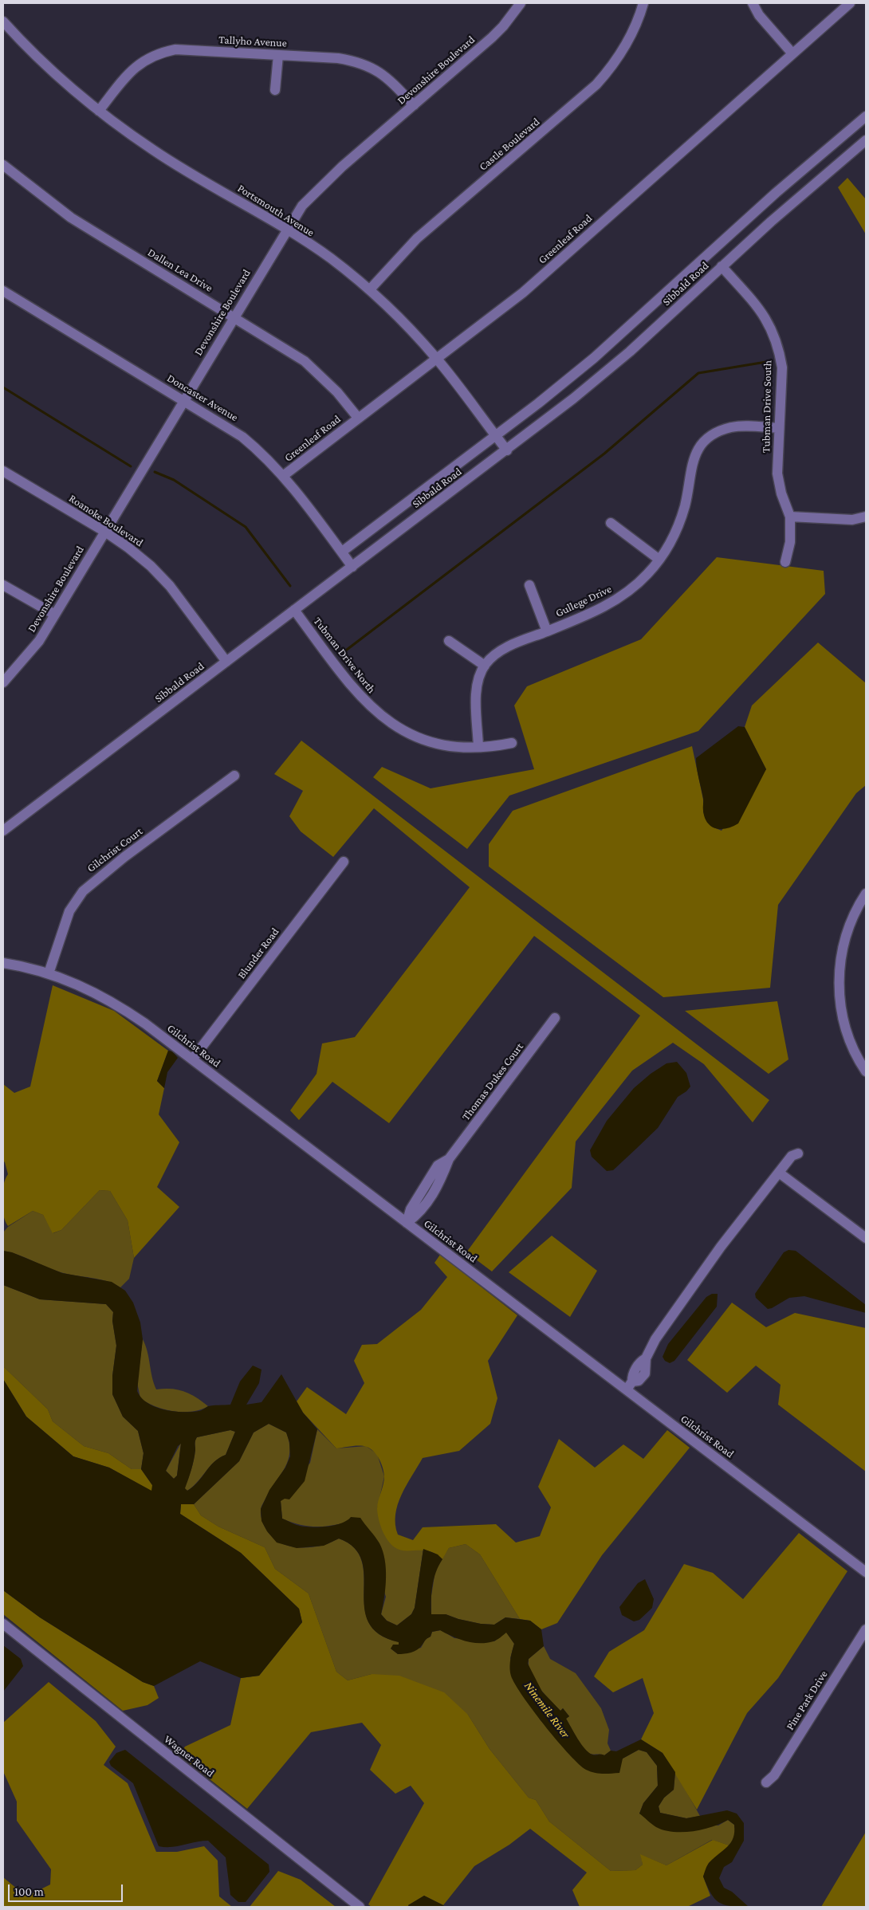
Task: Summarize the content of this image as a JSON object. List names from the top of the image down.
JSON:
{
  "streets": {
    "street": [
      "Tallyho Avenue",
      "Devonshire Boulevard",
      "Castle Boulevard",
      "Portsmouth Avenue",
      "Greenleaf Road",
      "Dallen Lea Drive",
      "Sibbald Road",
      "Doncaster Avenue",
      "Tubman Drive South",
      "Roanoke Boulevard",
      "Gullege Drive",
      "Tubman Drive North",
      "Gilchrist Court",
      "Blunder Road",
      "Gilchrist Road",
      "Thomas Dukes Court",
      "Pine Park Drive",
      "Wagner Road"
    ]
  },
  "crossings": [
    ["Tallyho Avenue", "Devonshire Boulevard"],
    ["Tallyho Avenue", "Portsmouth Avenue"],
    ["Devonshire Boulevard", "Portsmouth Avenue"],
    ["Devonshire Boulevard", "Dallen Lea Drive"],
    ["Devonshire Boulevard", "Doncaster Avenue"],
    ["Devonshire Boulevard", "Roanoke Boulevard"],
    ["Castle Boulevard", "Portsmouth Avenue"],
    ["Portsmouth Avenue", "Greenleaf Road"],
    ["Portsmouth Avenue", "Sibbald Road"],
    ["Greenleaf Road", "Dallen Lea Drive"],
    ["Greenleaf Road", "Doncaster Avenue"],
    ["Sibbald Road", "Doncaster Avenue"],
    ["Sibbald Road", "Tubman Drive South"],
    ["Sibbald Road", "Roanoke Boulevard"],
    ["Sibbald Road", "Tubman Drive North"],
    ["Tubman Drive South", "Gullege Drive"],
    ["Gullege Drive", "Tubman Drive North"],
    ["Gilchrist Court", "Gilchrist Road"],
    ["Blunder Road", "Gilchrist Road"],
    ["Gilchrist Road", "Thomas Dukes Court"]
  ],
  "water": ["Ninemile River"],
  "scale_bar": "100 m"
}
